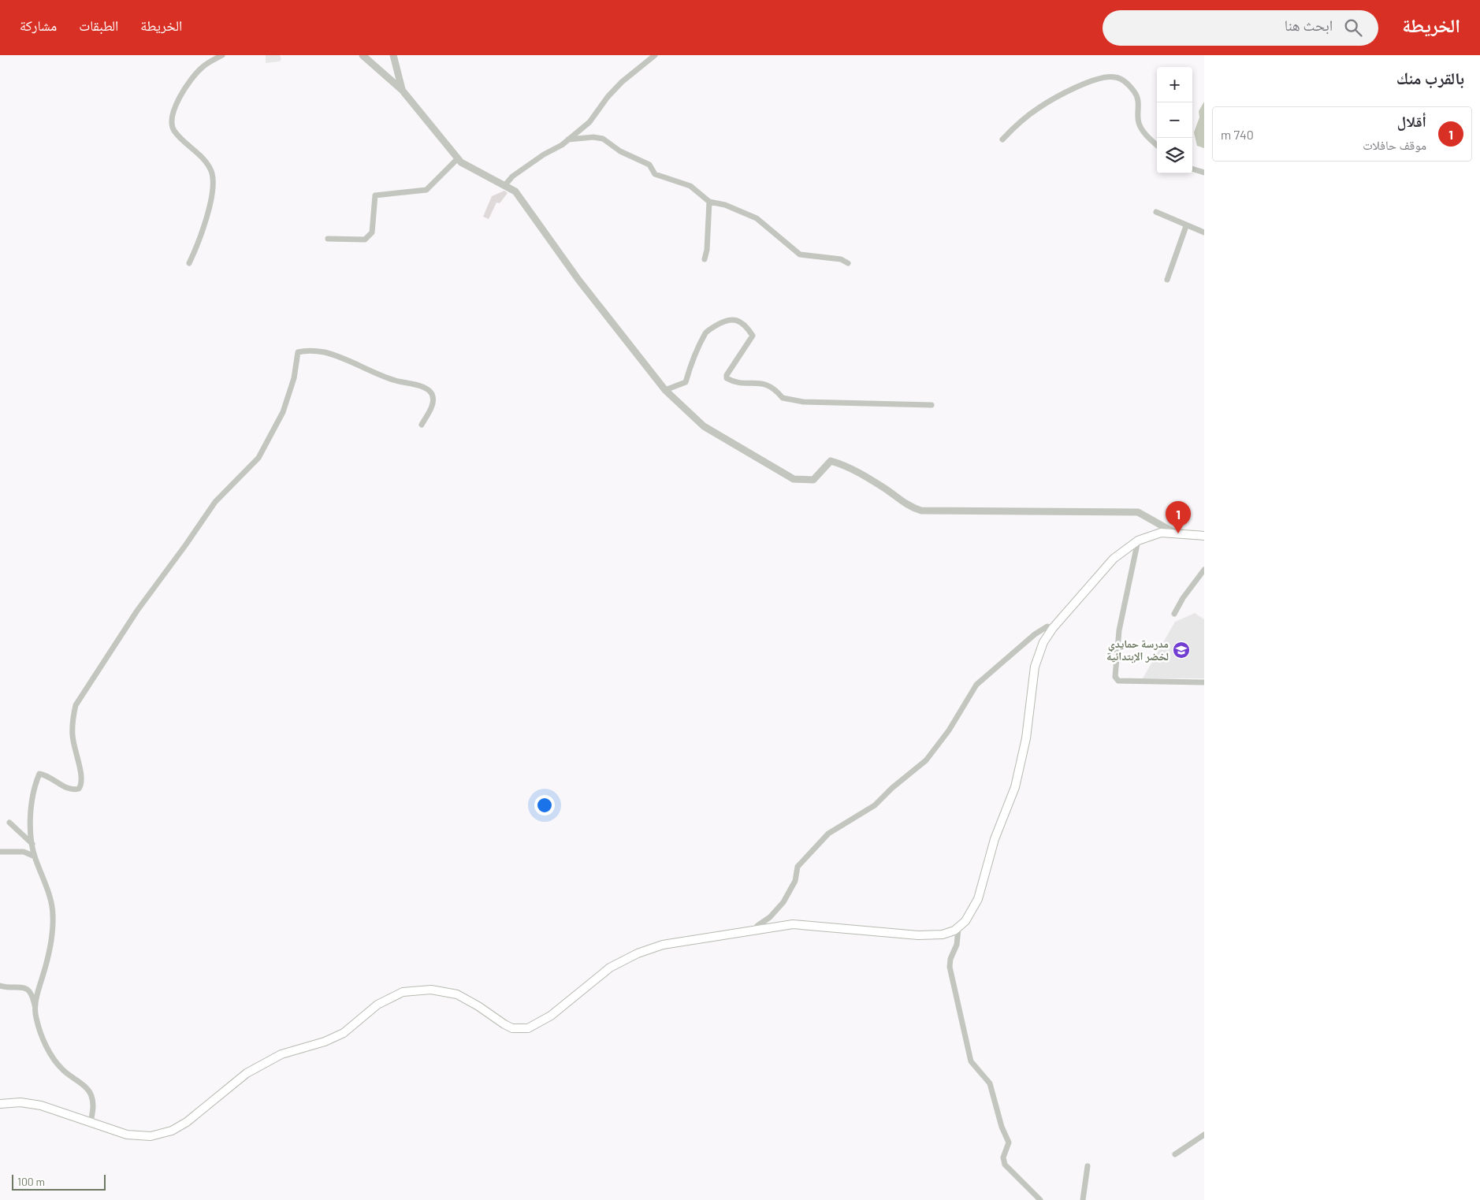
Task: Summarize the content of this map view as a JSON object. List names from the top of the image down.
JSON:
{
  "places": {
    "school or university": ["مدرسة حمايدي لخضر الإبتدائية"]
  },
  "scale_bar": "100 m",
  "page": {
    "header": "الخريطة",
    "search": "ابحث هنا",
    "nav": ["الخريطة", "الطبقات", "مشاركة"],
    "heading": "بالقرب منك",
    "map_buttons": ["+", "−"],
    "list": [
      {
        "mark": "1",
        "name": "أقلال",
        "note": "موقف حافلات",
        "value": "740 m"
      }
    ],
    "pins": "1",
    "scale": "100 m"
  }
}
